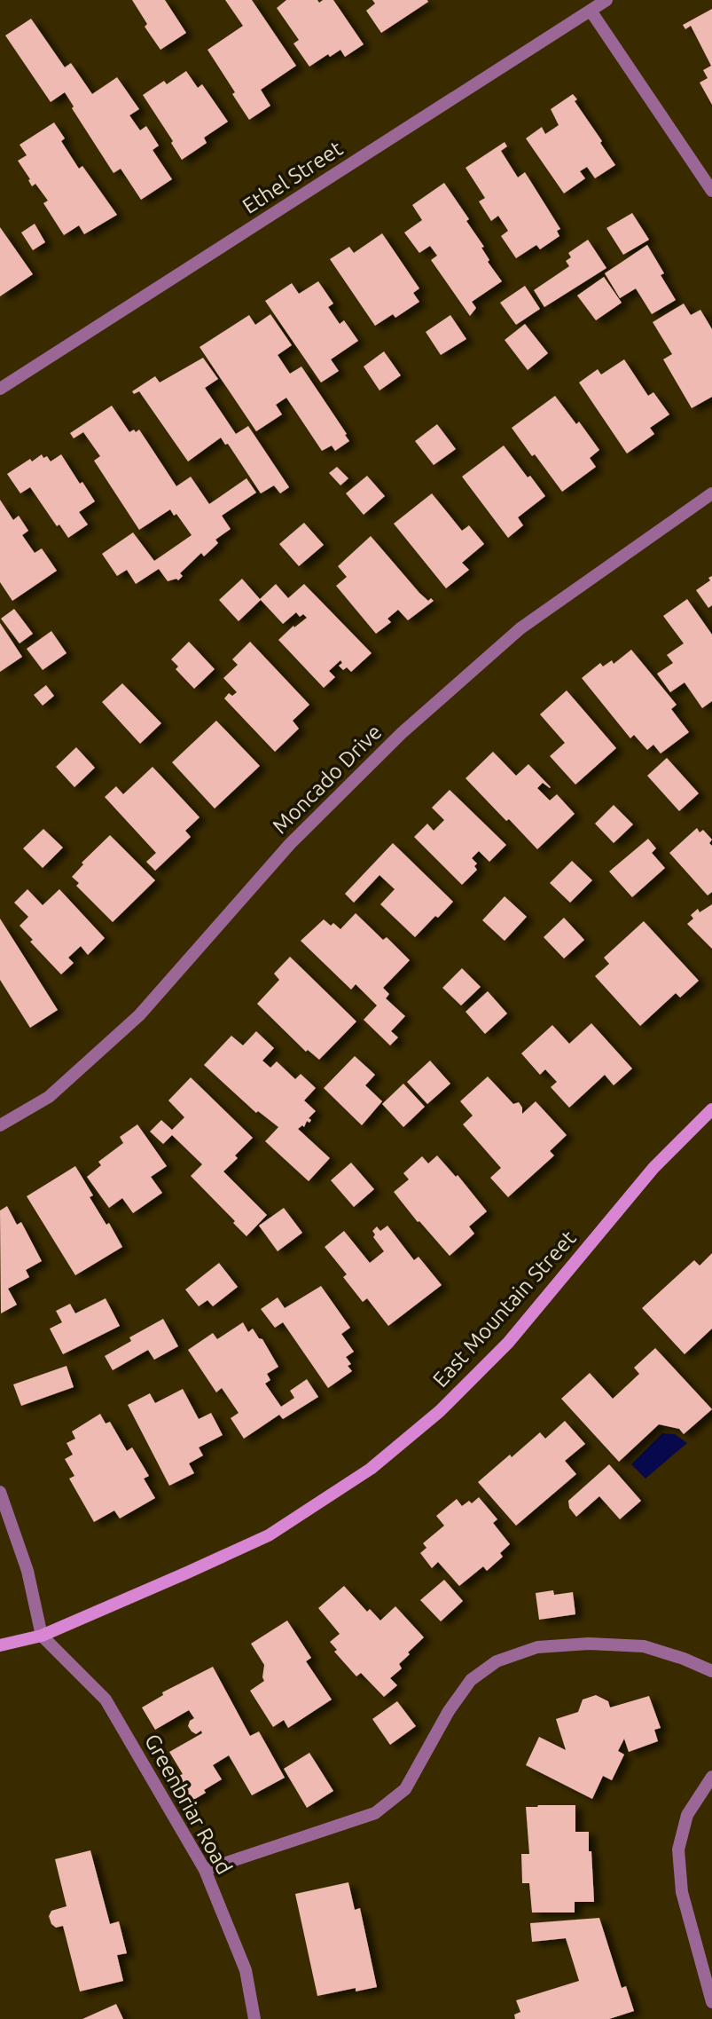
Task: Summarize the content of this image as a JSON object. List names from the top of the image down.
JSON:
{
  "streets": {
    "street": [
      "Ethel Street",
      "Moncado Drive",
      "East Mountain Street",
      "Greenbriar Road"
    ]
  },
  "crossings": [
    ["East Mountain Street", "Greenbriar Road"]
  ]
}
